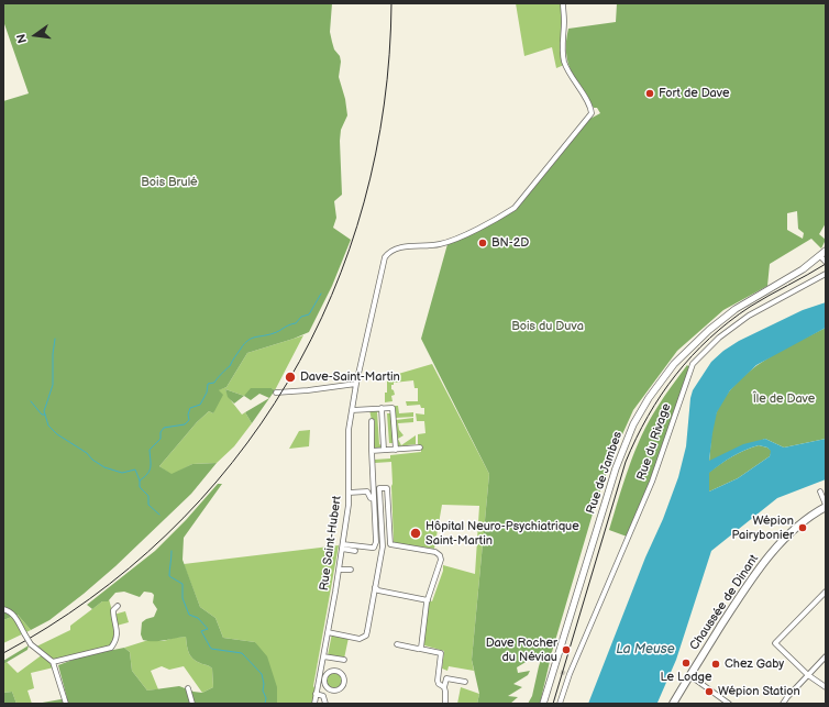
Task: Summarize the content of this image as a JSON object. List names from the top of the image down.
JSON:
{
  "streets": {
    "main road": ["Rue de Jambes", "Chaussée de Dinant"],
    "street": ["Rue du Rivage", "Rue Saint-Hubert"]
  },
  "water": ["La Meuse"],
  "parks": ["Bois Brulé", "Bois du Duva", "Île de Dave"],
  "places": [
    "Fort de Dave",
    "BN-2D",
    "Dave-Saint-Martin",
    "Wépion Pairybonier",
    "Hôpital Neuro-Psychiatrique Saint-Martin",
    "Dave Rocher du Néviau",
    "Le Lodge",
    "Chez Gaby",
    "Wépion Station"
  ],
  "north": "left"
}
